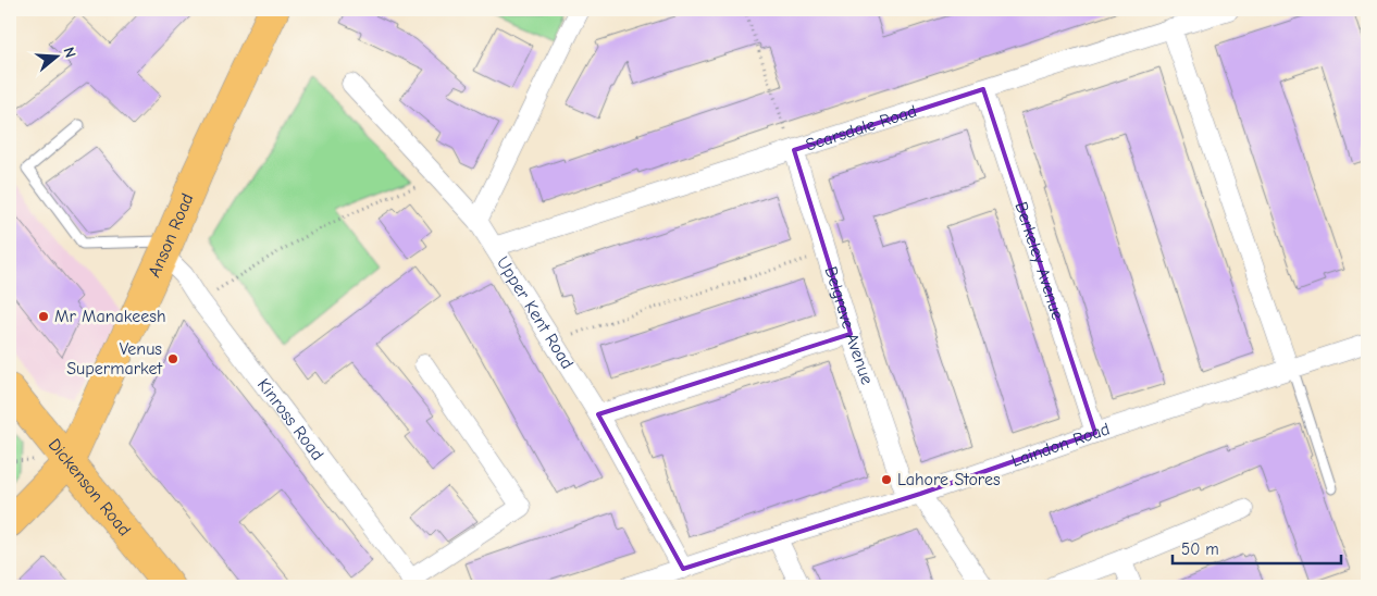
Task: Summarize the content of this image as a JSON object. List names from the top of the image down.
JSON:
{
  "streets": {
    "highway": ["Anson Road", "Dickenson Road"],
    "street": [
      "Scarsdale Road",
      "Berkeley Avenue",
      "Upper Kent Road",
      "Belgrave Avenue",
      "Kinross Road",
      "Laindon Road"
    ]
  },
  "crossings": [
    ["Scarsdale Road", "Berkeley Avenue"],
    ["Scarsdale Road", "Upper Kent Road"],
    ["Scarsdale Road", "Belgrave Avenue"],
    ["Anson Road", "Kinross Road"],
    ["Anson Road", "Dickenson Road"],
    ["Berkeley Avenue", "Laindon Road"],
    ["Upper Kent Road", "Laindon Road"],
    ["Belgrave Avenue", "Laindon Road"]
  ],
  "places": ["Mr Manakeesh", "Venus Supermarket", "Lahore Stores"],
  "scale_bar": "50 m",
  "north": "right"
}
